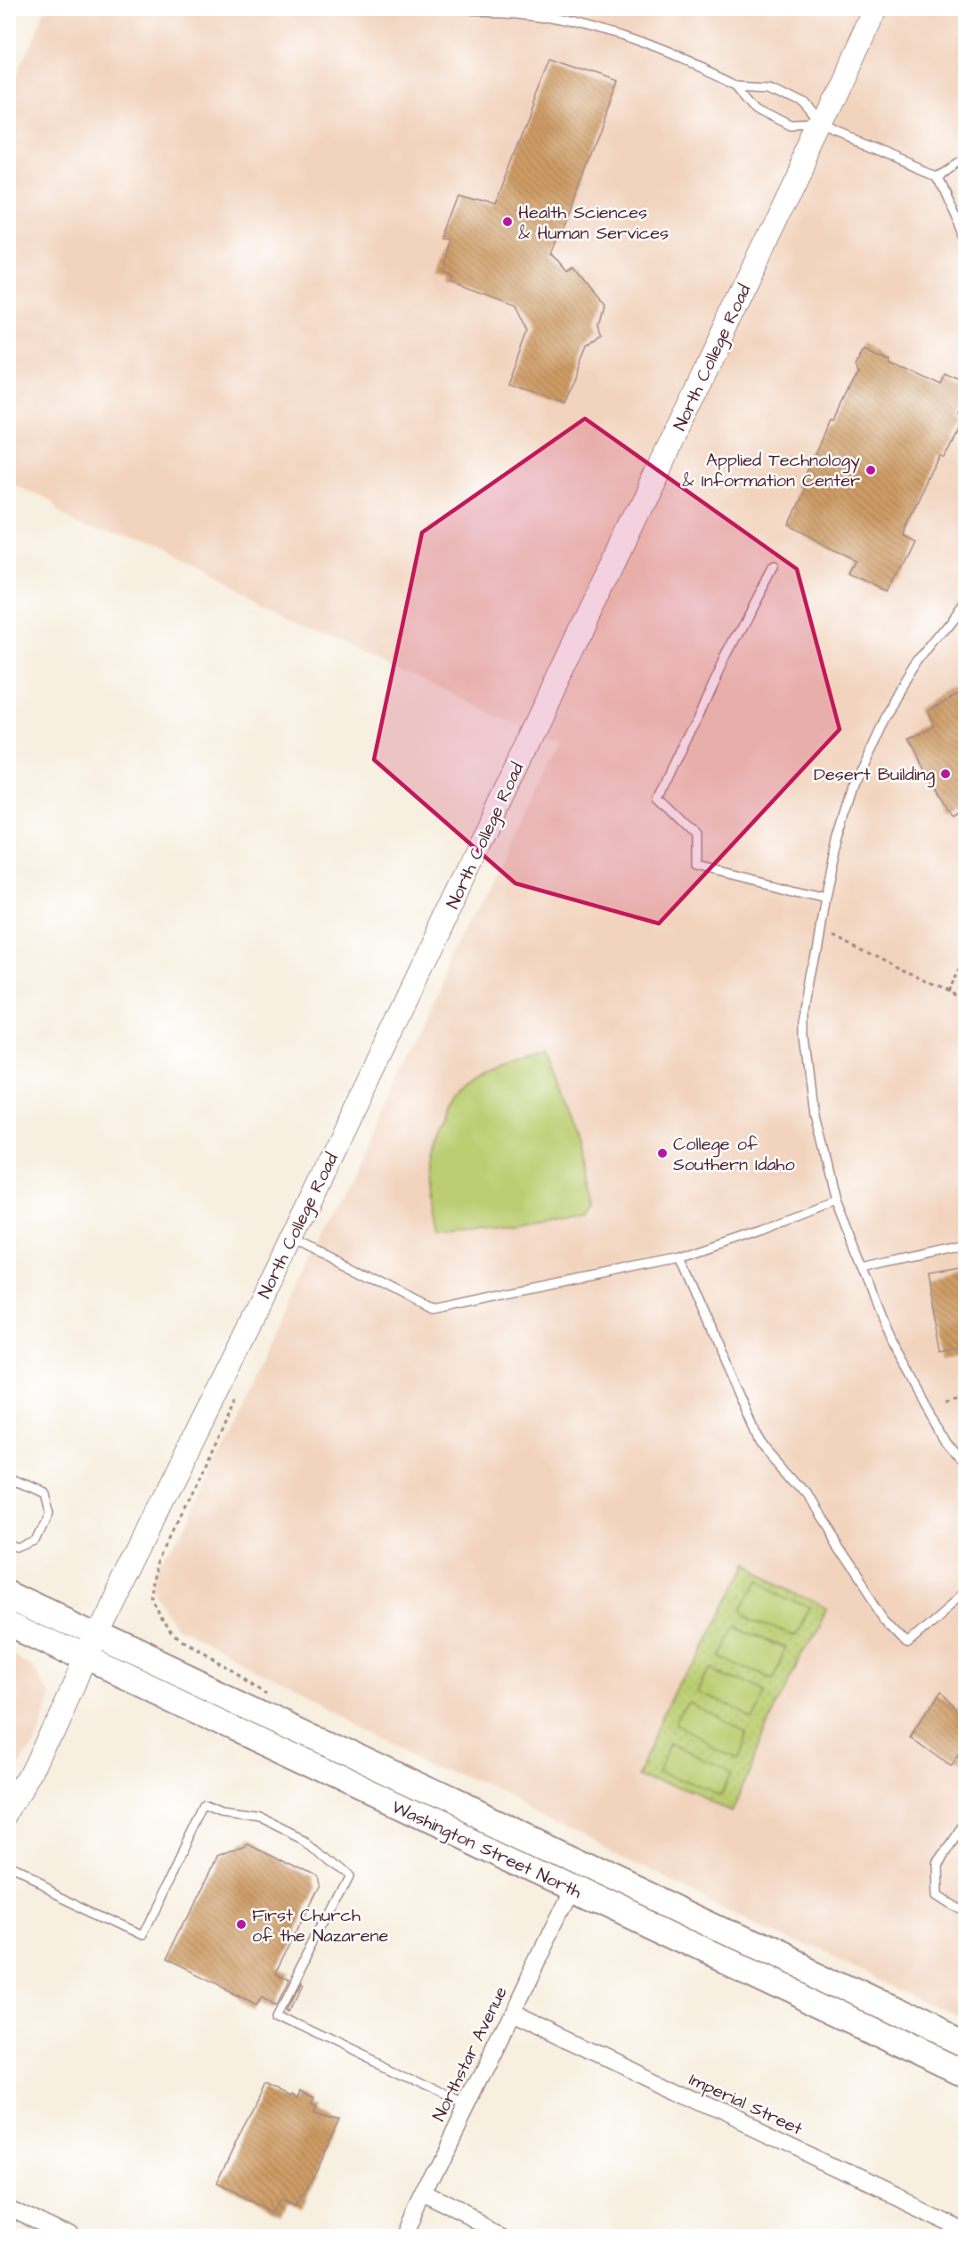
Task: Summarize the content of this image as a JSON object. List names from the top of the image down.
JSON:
{
  "streets": {
    "main road": ["Washington Street North"],
    "street": ["North College Road", "Northstar Avenue", "Imperial Street"]
  },
  "crossings": [
    ["North College Road", "Washington Street North"],
    ["Washington Street North", "Northstar Avenue"],
    ["Northstar Avenue", "Imperial Street"]
  ],
  "places": [
    "Health Sciences & Human Services",
    "Applied Technology & Information Center",
    "Desert Building",
    "College of Southern Idaho",
    "First Church of the Nazarene"
  ]
}
